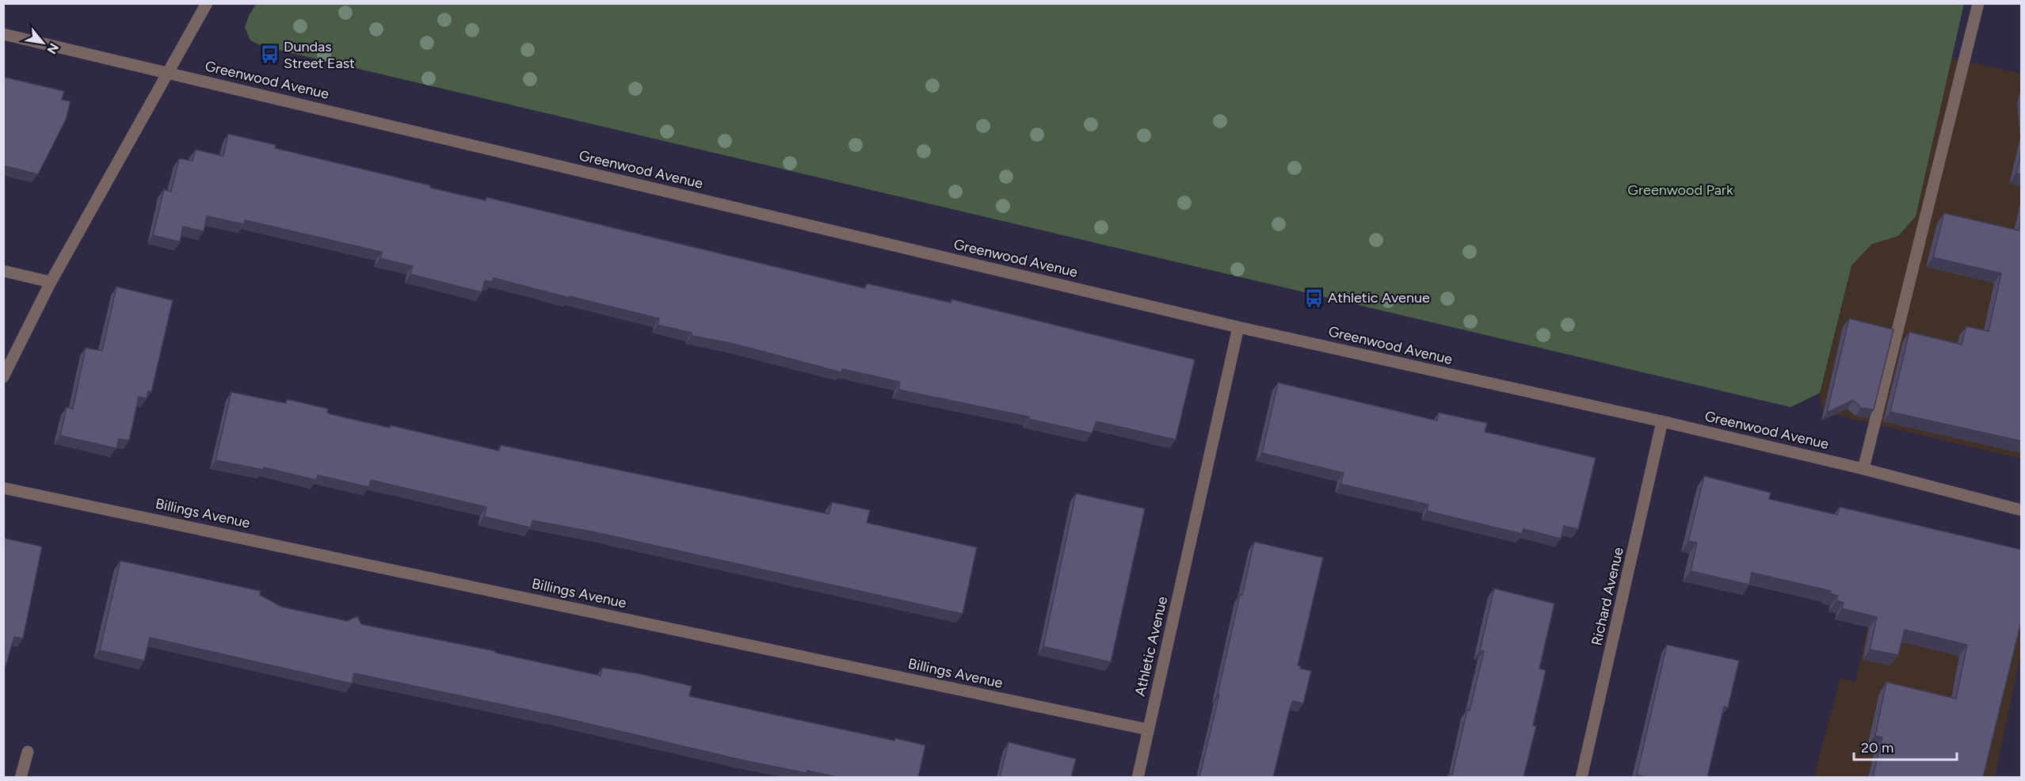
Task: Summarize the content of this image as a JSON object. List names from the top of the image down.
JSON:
{
  "streets": {
    "street": [
      "Greenwood Avenue",
      "Billings Avenue",
      "Richard Avenue",
      "Athletic Avenue"
    ]
  },
  "crossings": [
    ["Greenwood Avenue", "Richard Avenue"],
    ["Greenwood Avenue", "Athletic Avenue"],
    ["Billings Avenue", "Athletic Avenue"]
  ],
  "parks": ["Greenwood Park"],
  "places": {
    "bus stop": ["Dundas Street East", "Athletic Avenue"]
  },
  "scale_bar": "20 m",
  "north": "bottom right"
}
